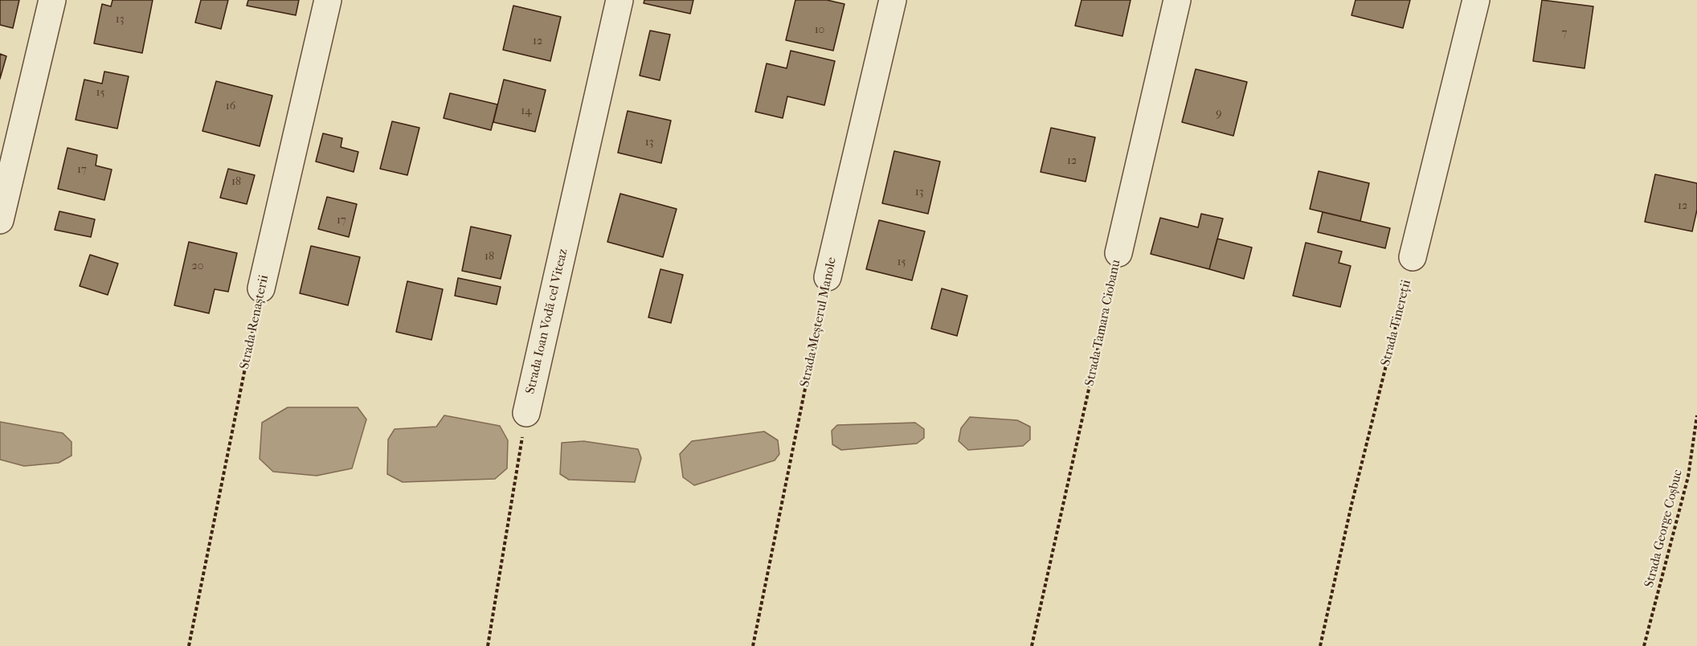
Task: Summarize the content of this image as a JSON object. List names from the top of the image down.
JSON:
{
  "streets": {
    "street": [
      "Strada Ioan Vodă cel Viteaz",
      "Strada Renașterii",
      "Strada Meșterul Manole",
      "Strada Tamara Ciobanu"
    ],
    "path": ["Strada Tinereții", "Strada George Coșbuc"]
  },
  "house_numbers": [
    "13",
    "10",
    "7",
    "12",
    "15",
    "16",
    "14",
    "9",
    "13",
    "12",
    "17",
    "18",
    "13",
    "12",
    "17",
    "18",
    "15",
    "20"
  ]
}
